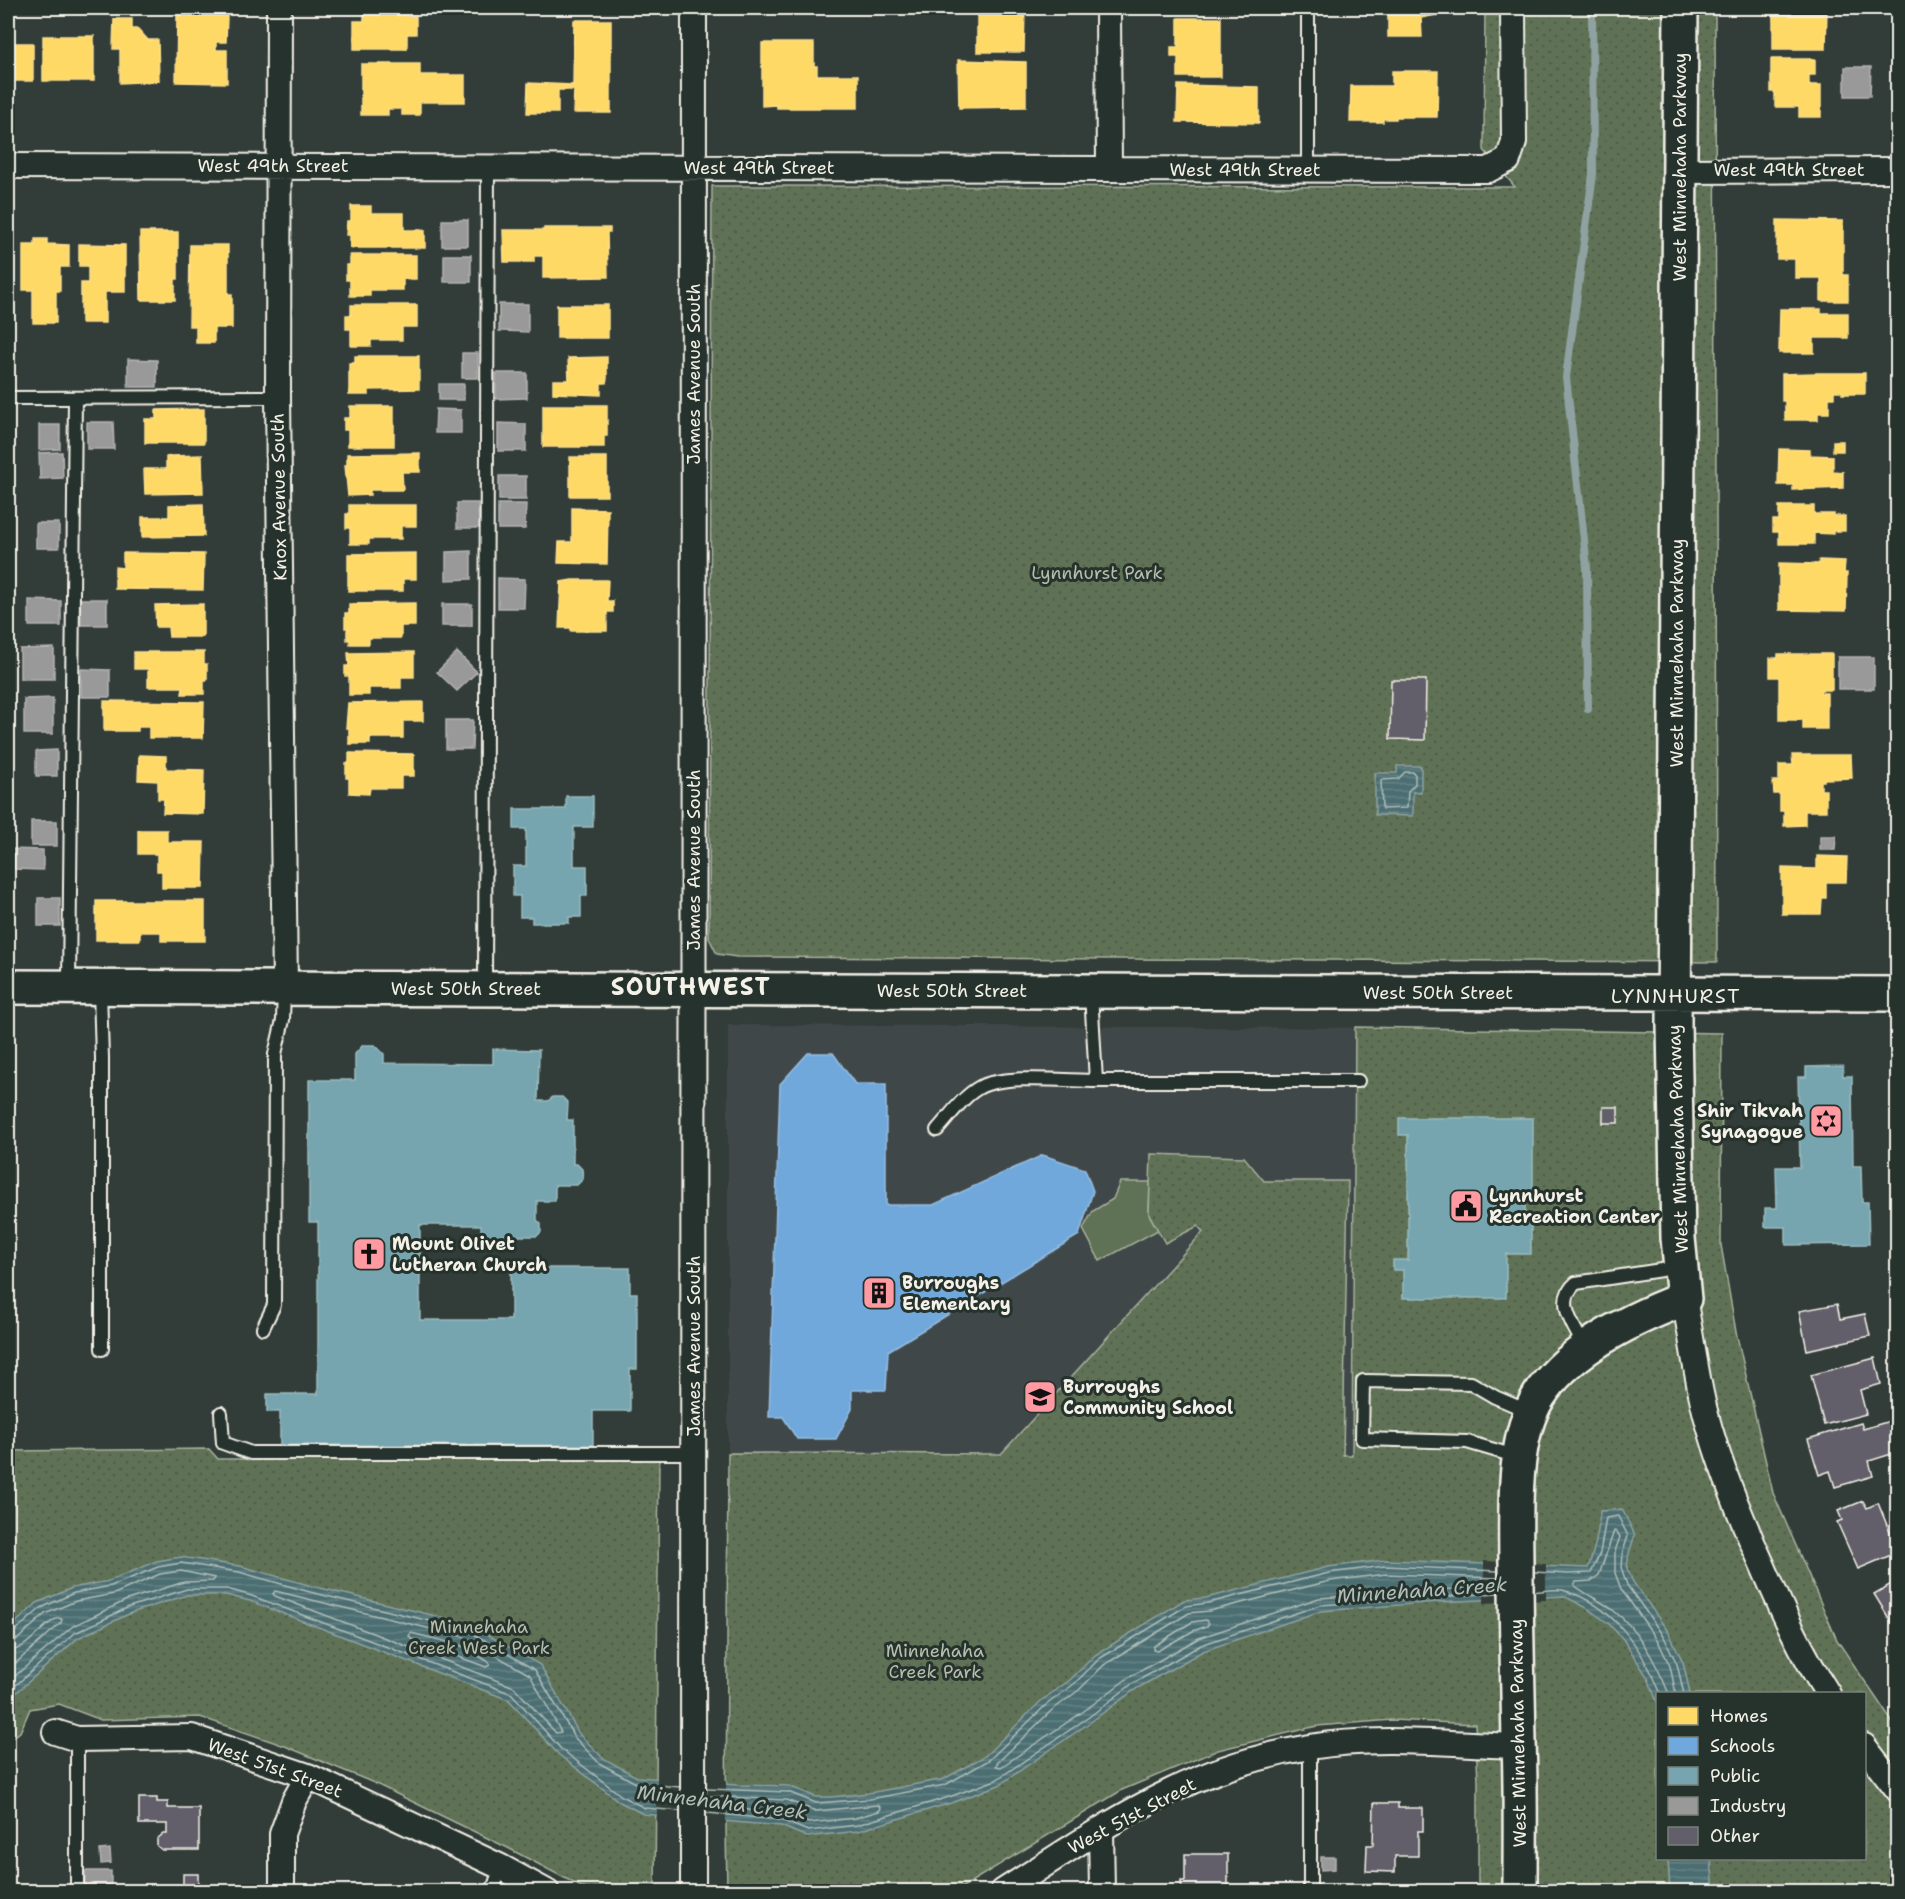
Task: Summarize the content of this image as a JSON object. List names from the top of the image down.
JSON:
{
  "streets": {
    "street": [
      "West 49th Street",
      "West Minnehaha Parkway",
      "James Avenue South",
      "Knox Avenue South",
      "West 50th Street",
      "West 51st Street"
    ]
  },
  "crossings": [
    ["West 49th Street", "West Minnehaha Parkway"],
    ["West 49th Street", "James Avenue South"],
    ["West 49th Street", "Knox Avenue South"],
    ["West Minnehaha Parkway", "West 50th Street"],
    ["West Minnehaha Parkway", "West 51st Street"],
    ["James Avenue South", "West 50th Street"],
    ["Knox Avenue South", "West 50th Street"]
  ],
  "districts": ["SOUTHWEST", "LYNNHURST"],
  "water": ["Minnehaha Creek"],
  "parks": ["Lynnhurst Park", "Minnehaha Creek West Park", "Minnehaha Creek Park"],
  "places": {
    "synagogue": ["Shir Tikvah Synagogue"],
    "public building": ["Lynnhurst Recreation Center"],
    "church": ["Mount Olivet Lutheran Church"],
    "building": ["Burroughs Elementary"],
    "school or university": ["Burroughs Community School"]
  },
  "legend": [
    "Homes",
    "Schools",
    "Public",
    "Industry",
    "Other"
  ]
}
